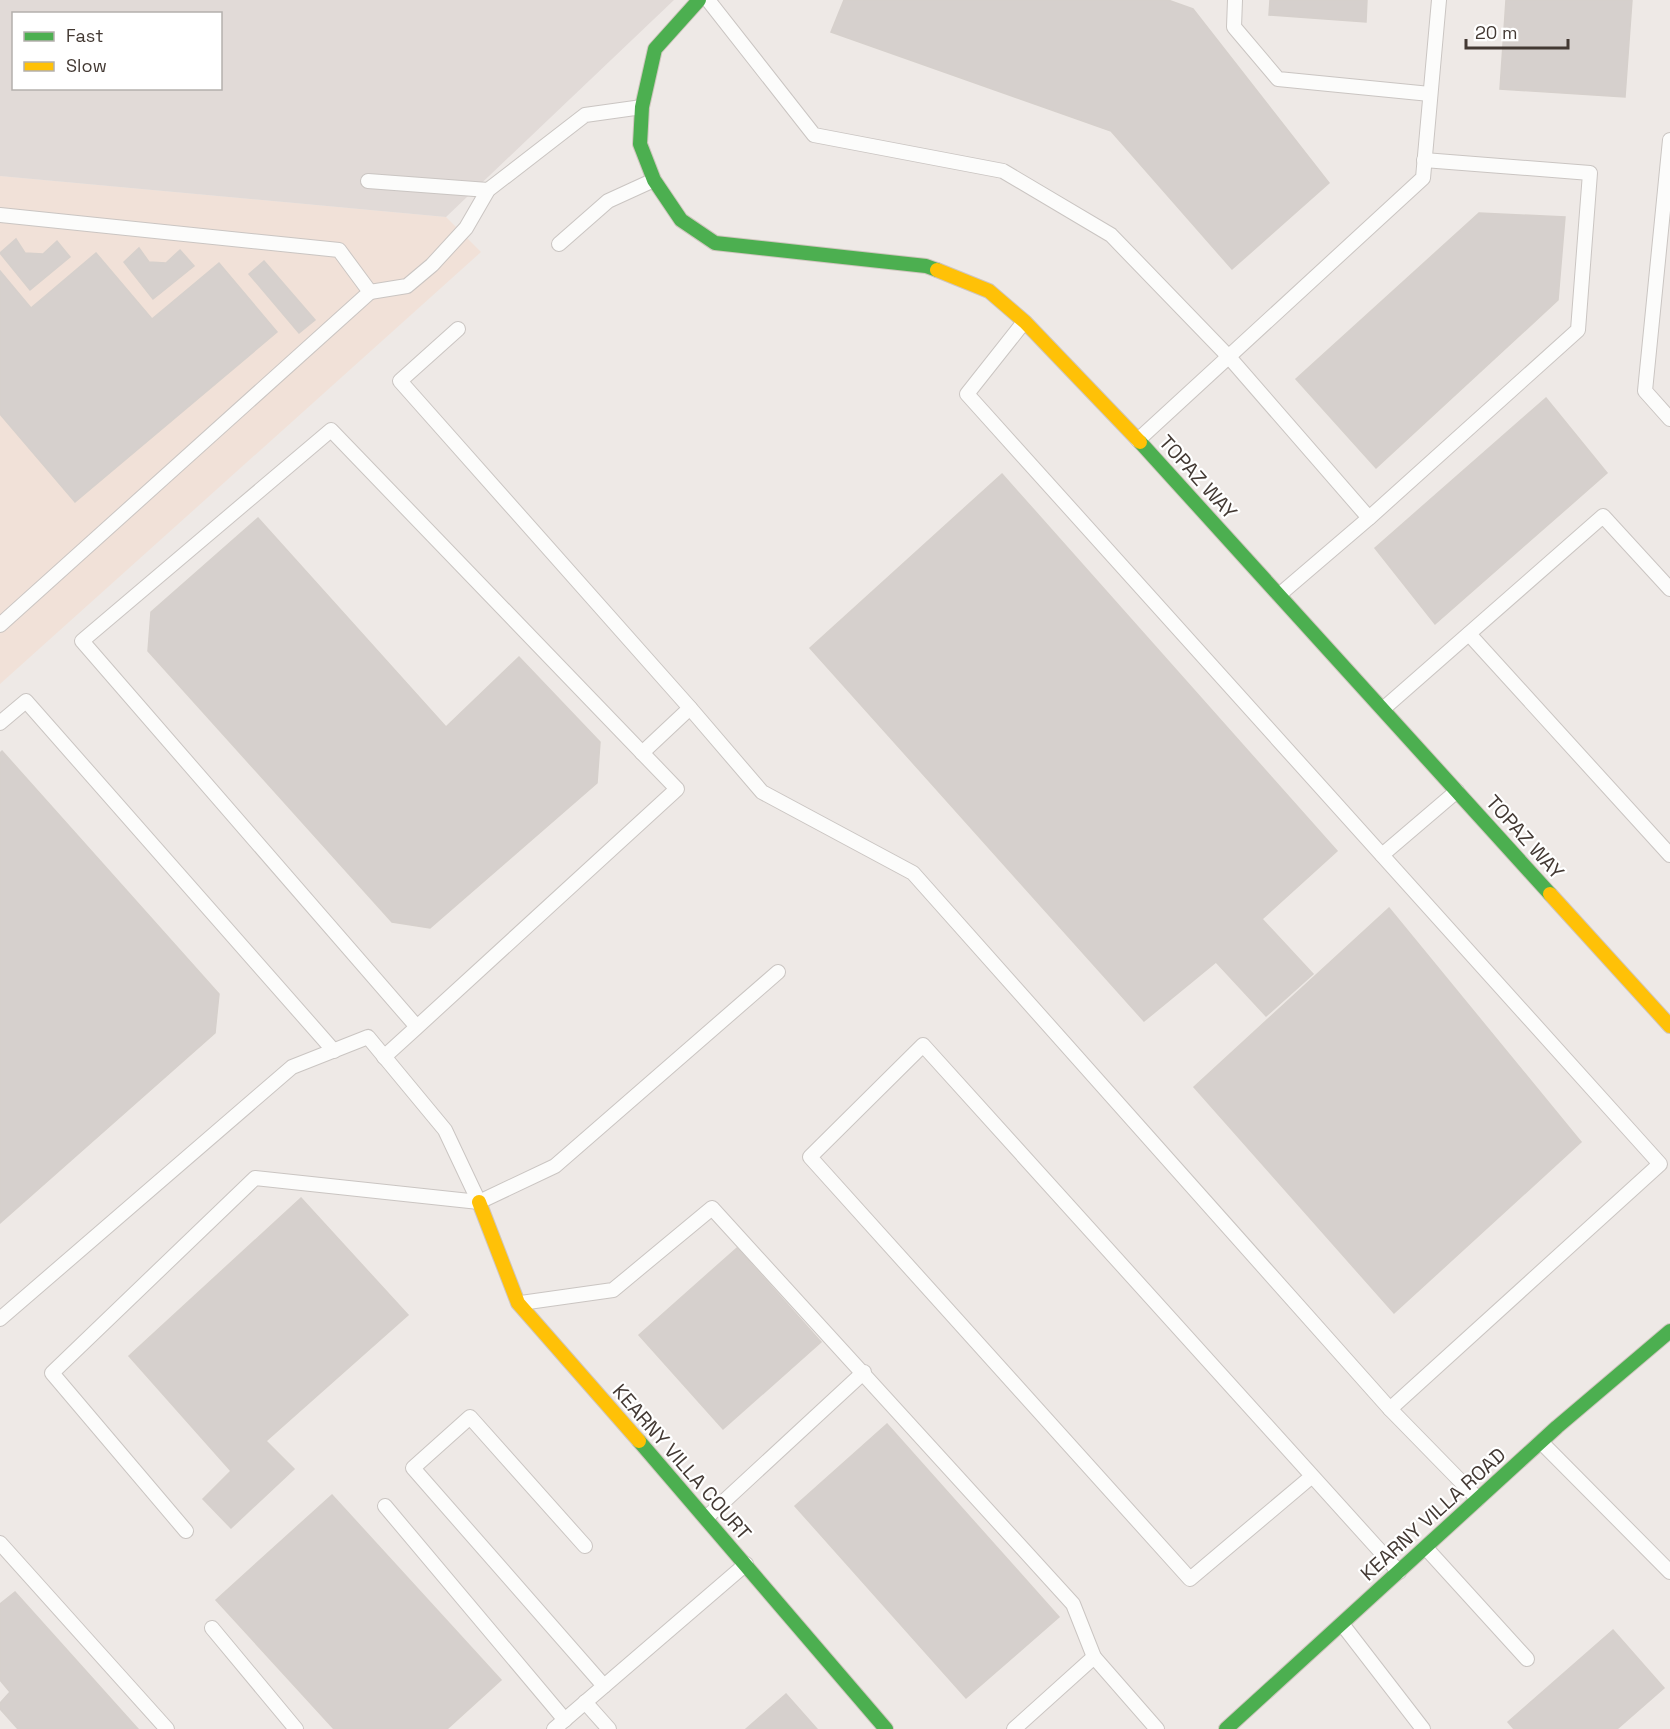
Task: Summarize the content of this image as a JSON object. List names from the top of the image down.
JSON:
{
  "streets": {
    "street": ["TOPAZ WAY", "KEARNY VILLA COURT", "KEARNY VILLA ROAD"]
  },
  "legend": ["Fast", "Slow"],
  "scale_bar": "20 m"
}
